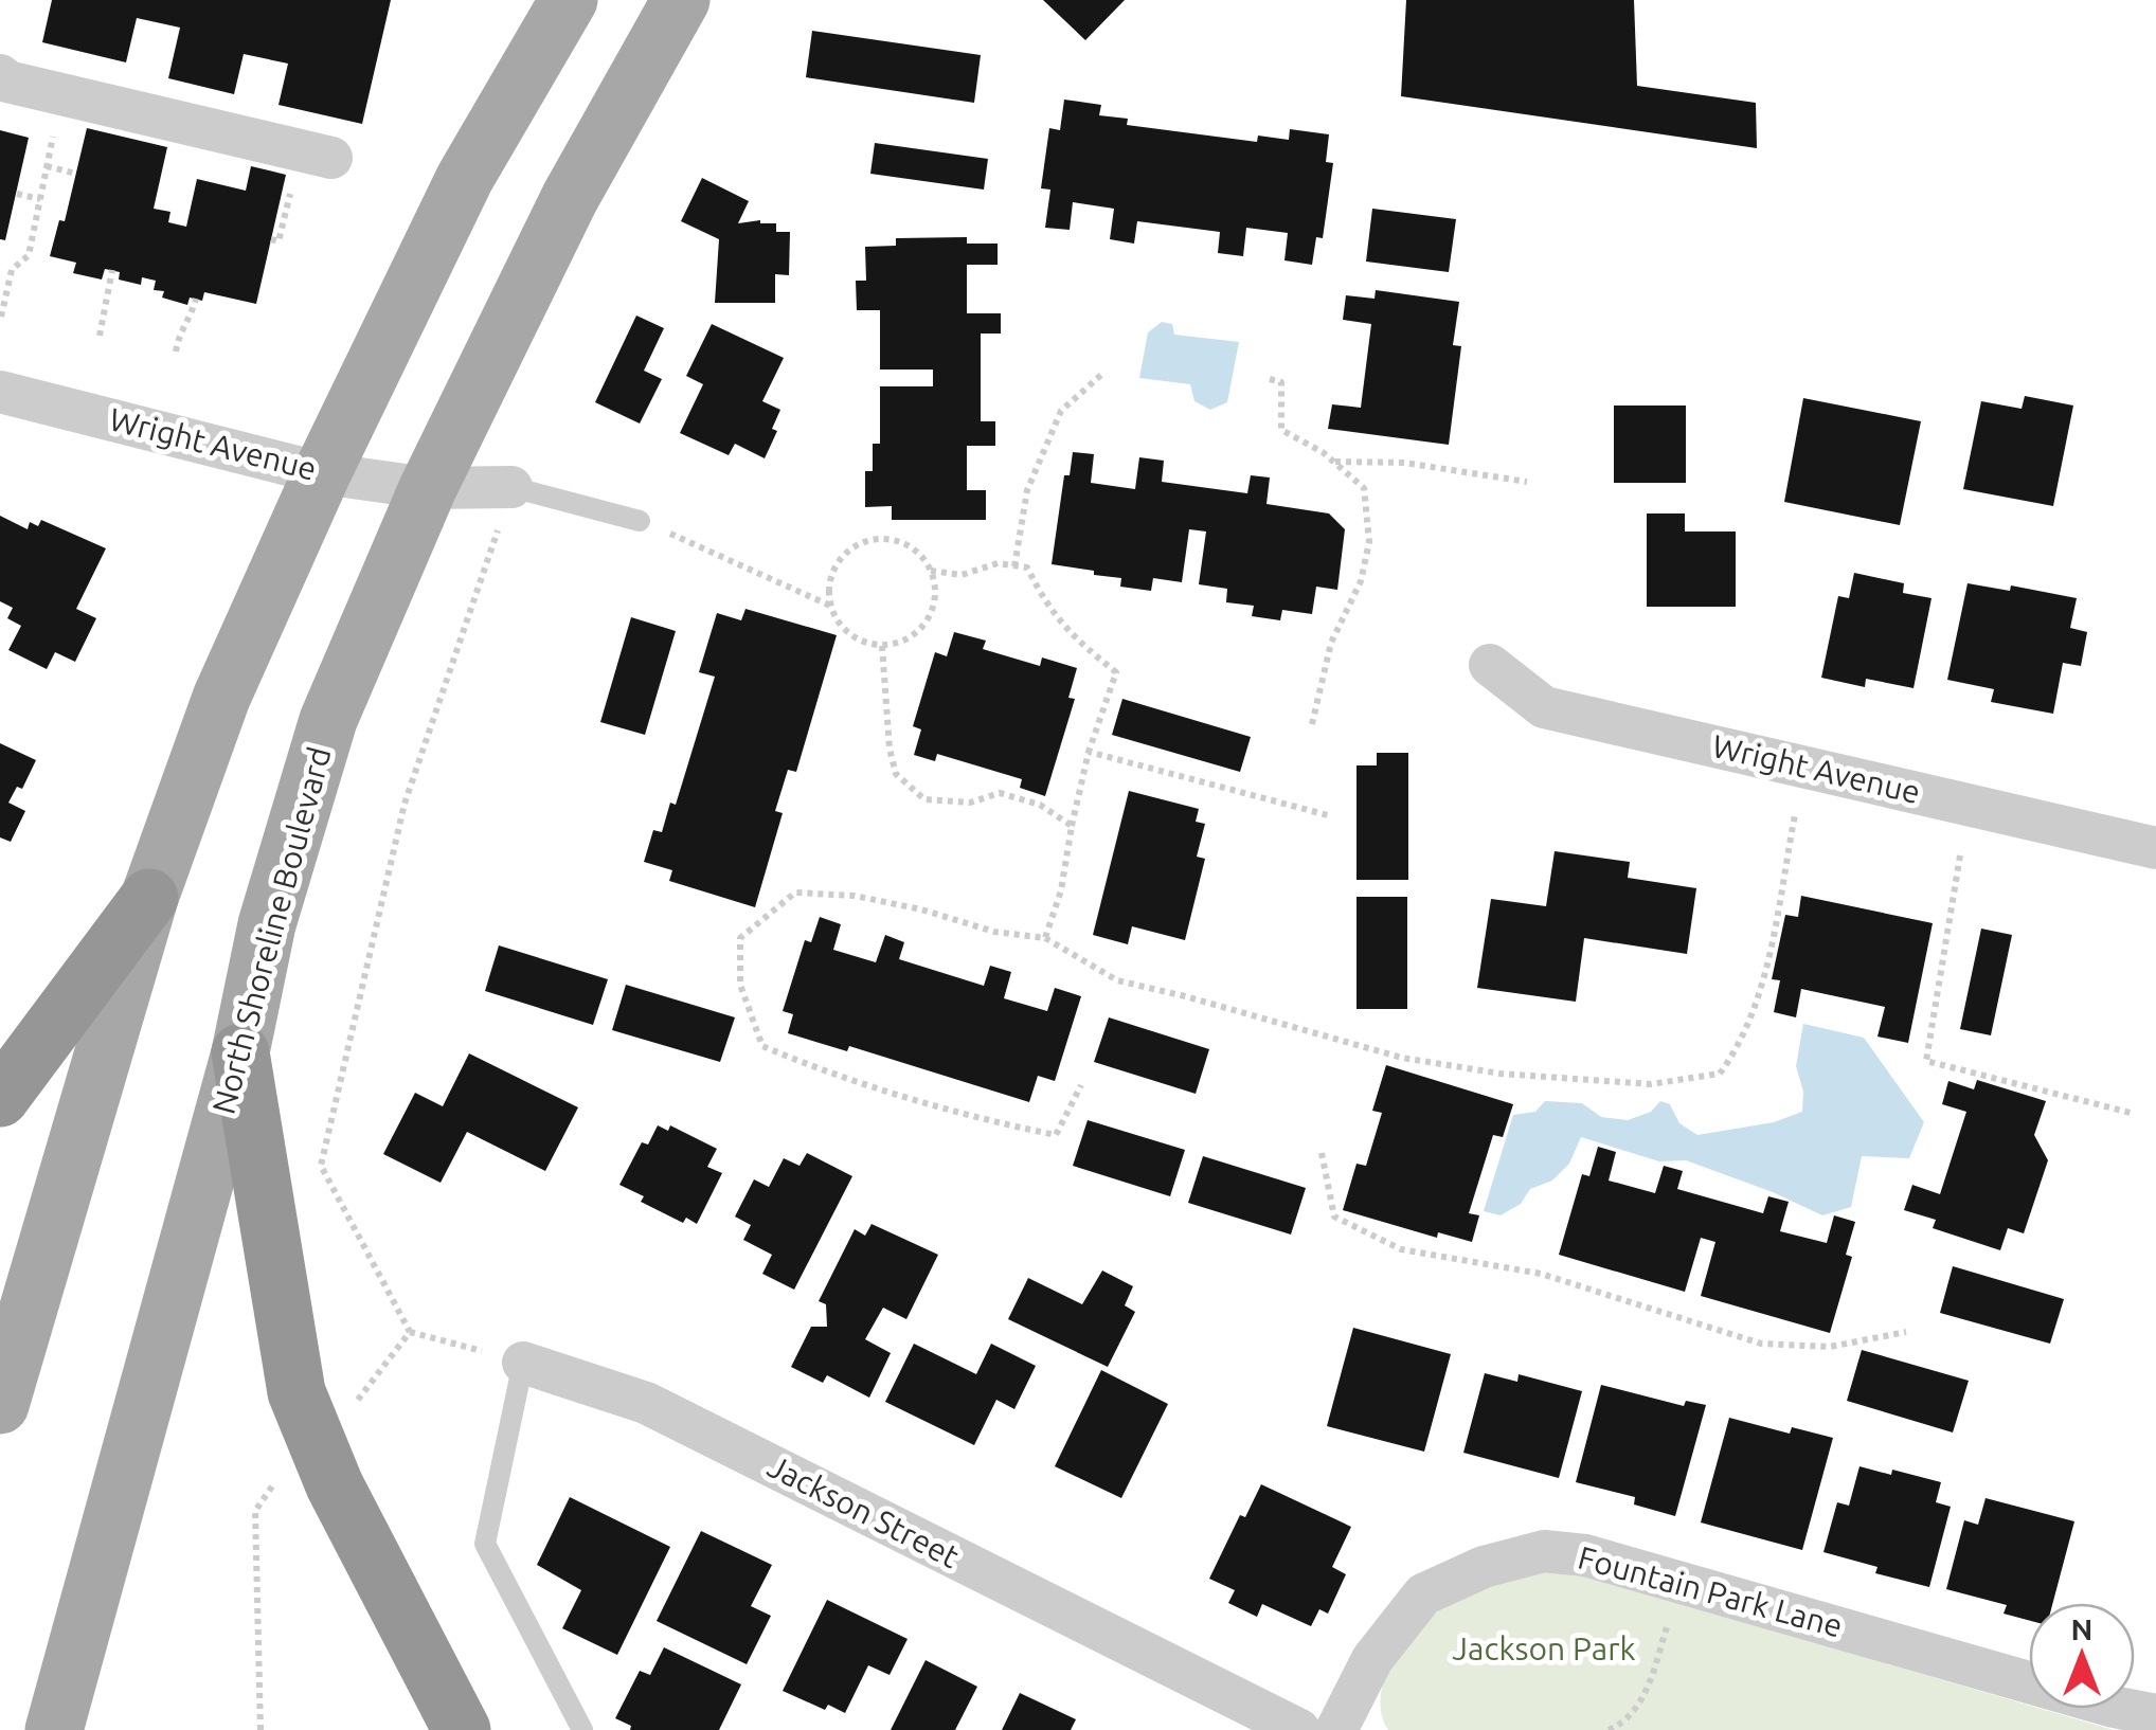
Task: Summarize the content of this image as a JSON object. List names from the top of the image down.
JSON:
{
  "streets": {
    "main road": ["North Shoreline Boulevard"],
    "street": ["Wright Avenue", "Jackson Street", "Fountain Park Lane"]
  },
  "crossings": [
    ["Wright Avenue", "North Shoreline Boulevard"]
  ],
  "parks": ["Jackson Park"],
  "north": "top"
}
